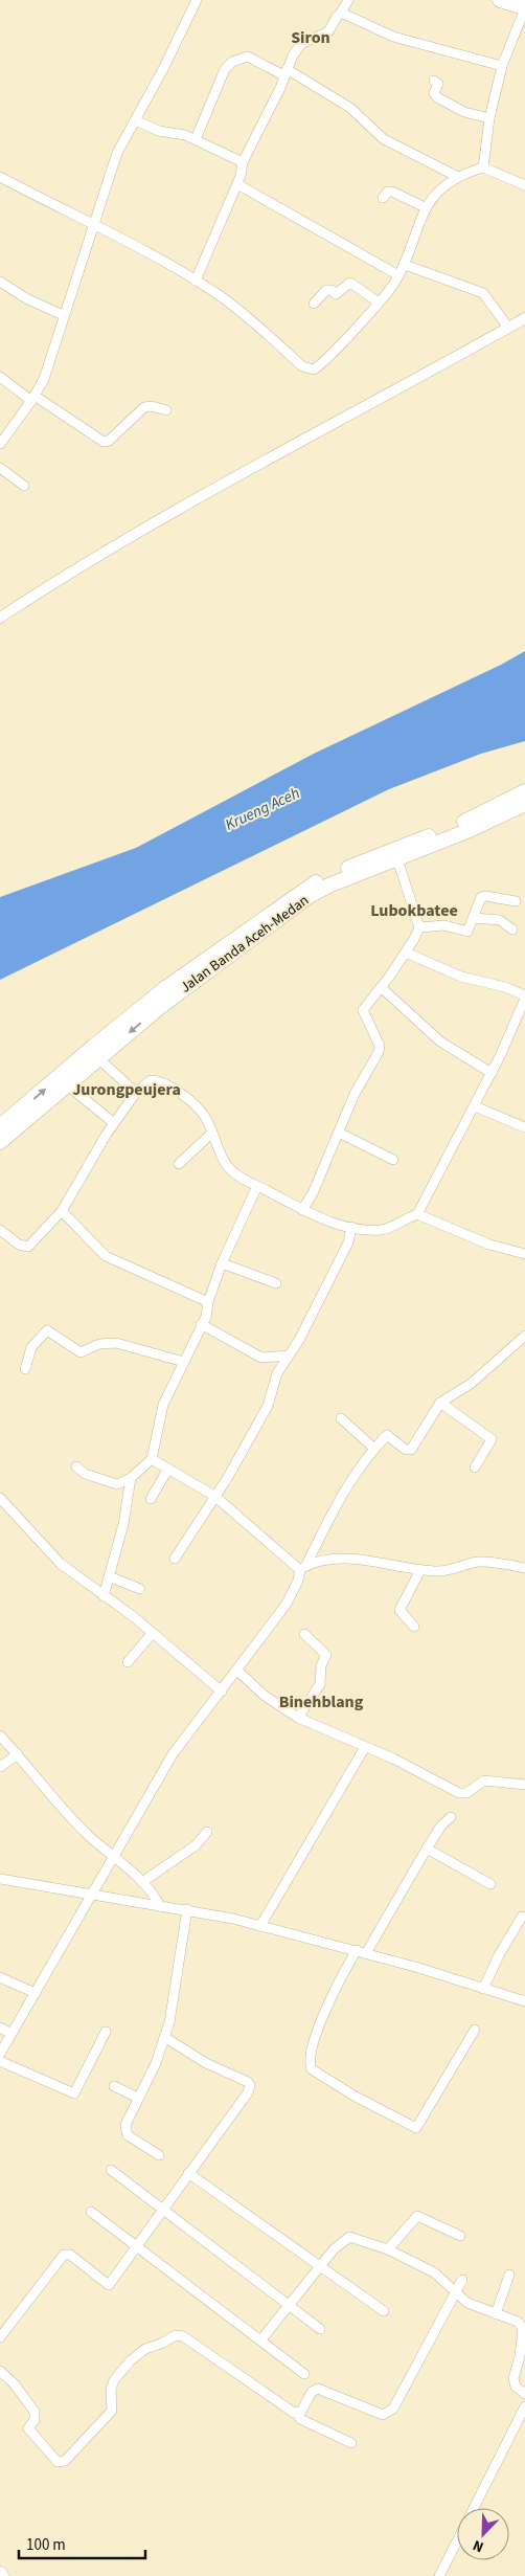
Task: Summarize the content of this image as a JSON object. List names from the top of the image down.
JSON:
{
  "streets": {
    "highway": ["Jalan Banda Aceh-Medan"]
  },
  "districts": [
    "Siron",
    "Lubokbatee",
    "Jurongpeujera",
    "Binehblang"
  ],
  "water": ["Krueng Aceh"],
  "scale_bar": "100 m",
  "north": "bottom left"
}
